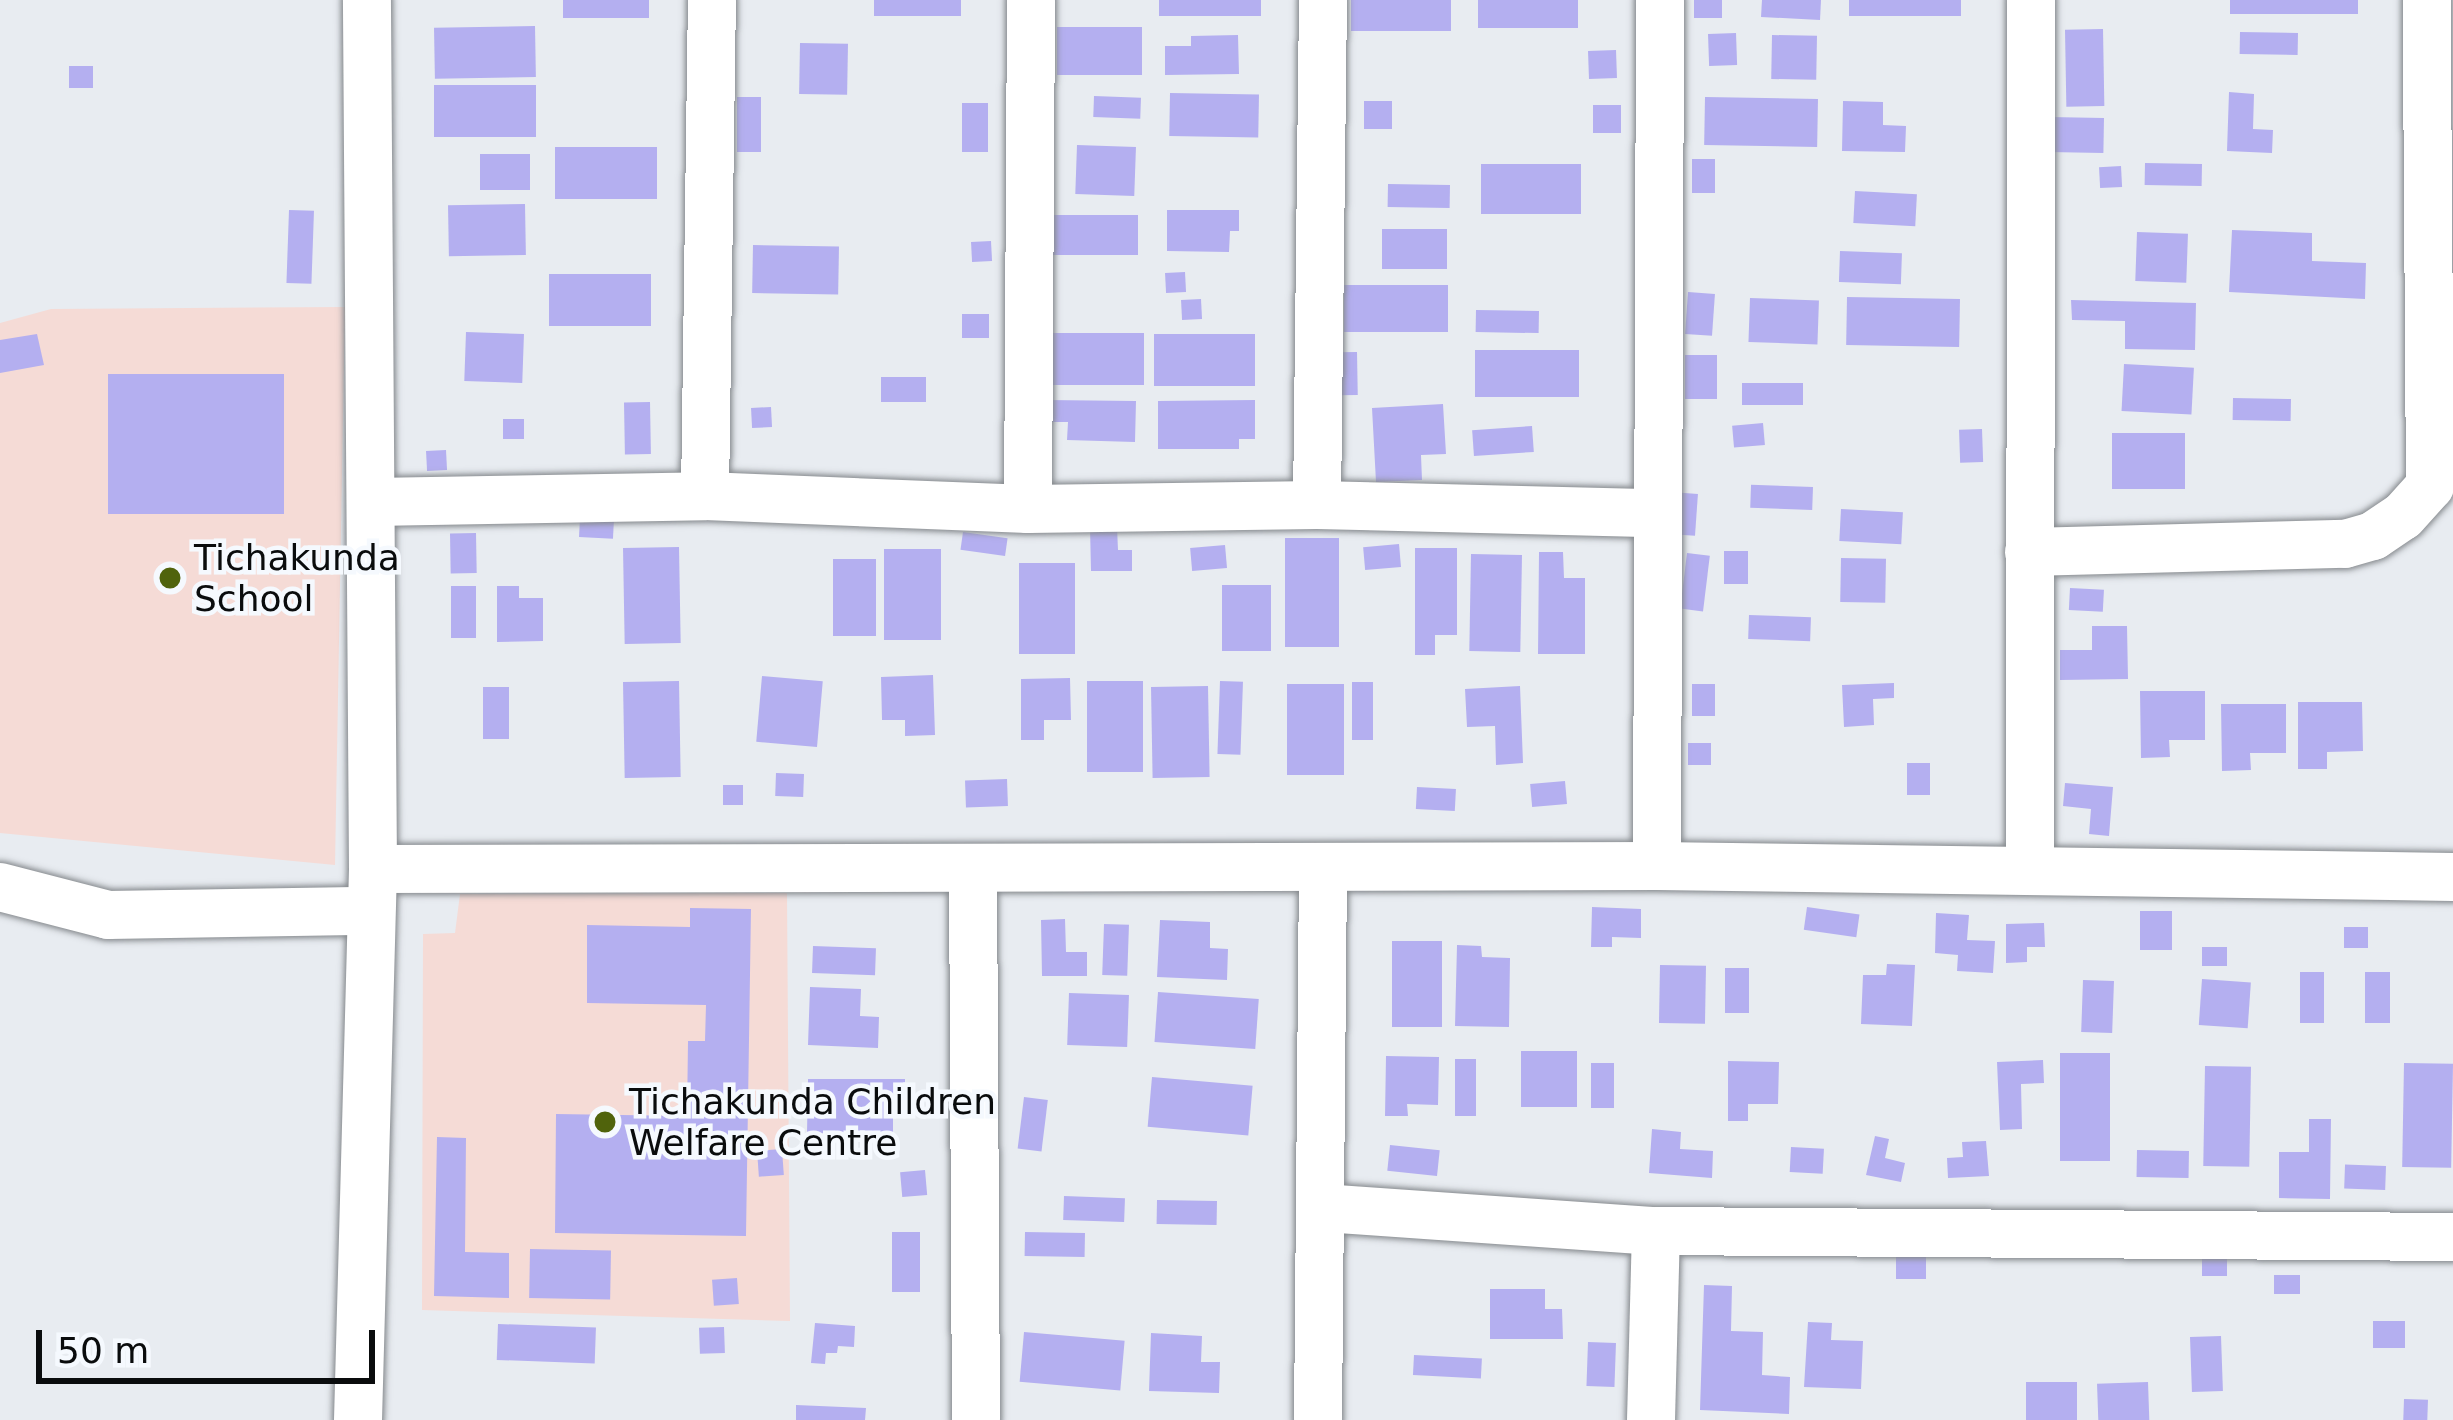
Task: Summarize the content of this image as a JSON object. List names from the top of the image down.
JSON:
{
  "places": ["Tichakunda School", "Tichakunda Children Welfare Centre"],
  "scale_bar": "50 m"
}
